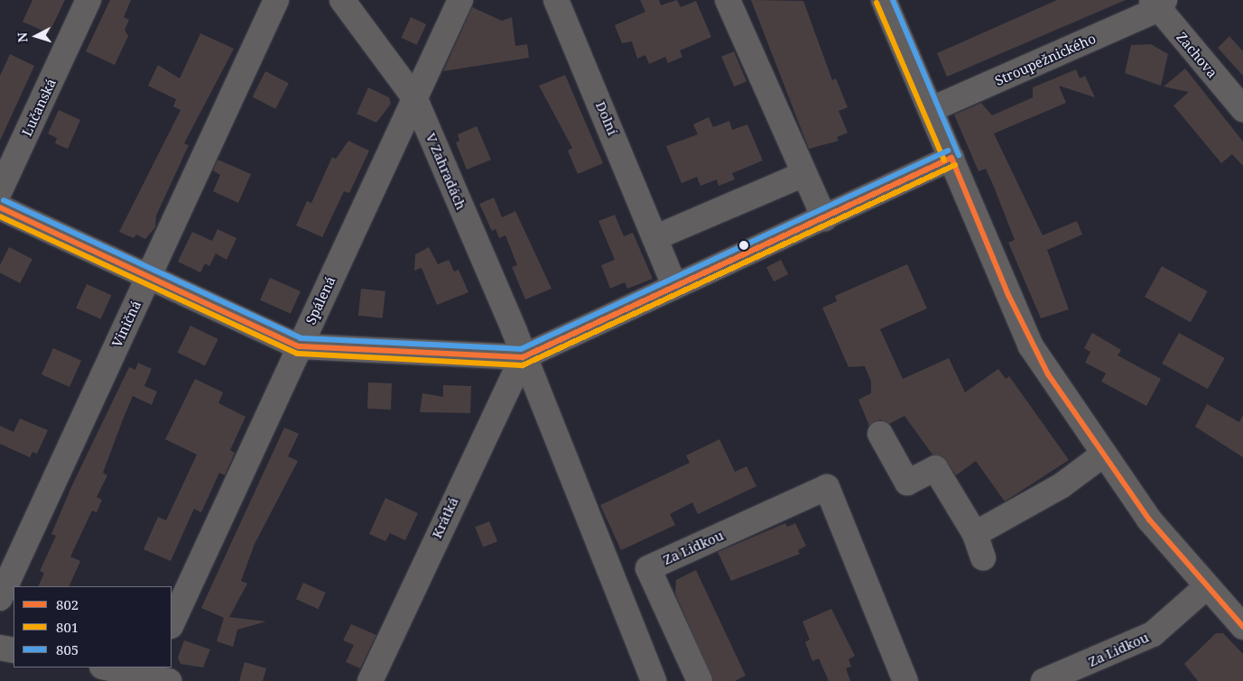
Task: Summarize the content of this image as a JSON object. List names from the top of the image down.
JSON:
{
  "streets": {
    "street": [
      "Zachova",
      "Stroupežnického",
      "Lučanská",
      "Dolní",
      "V Zahradách",
      "Spálená",
      "Viničná",
      "Krátká",
      "Za Lidkou"
    ]
  },
  "crossings": [
    ["Zachova", "Stroupežnického"],
    ["V Zahradách", "Spálená"],
    ["V Zahradách", "Krátká"]
  ],
  "lines": ["transit line 805", "transit line 801", "transit line 802"],
  "legend": ["802", "801", "805"],
  "north": "left"
}
